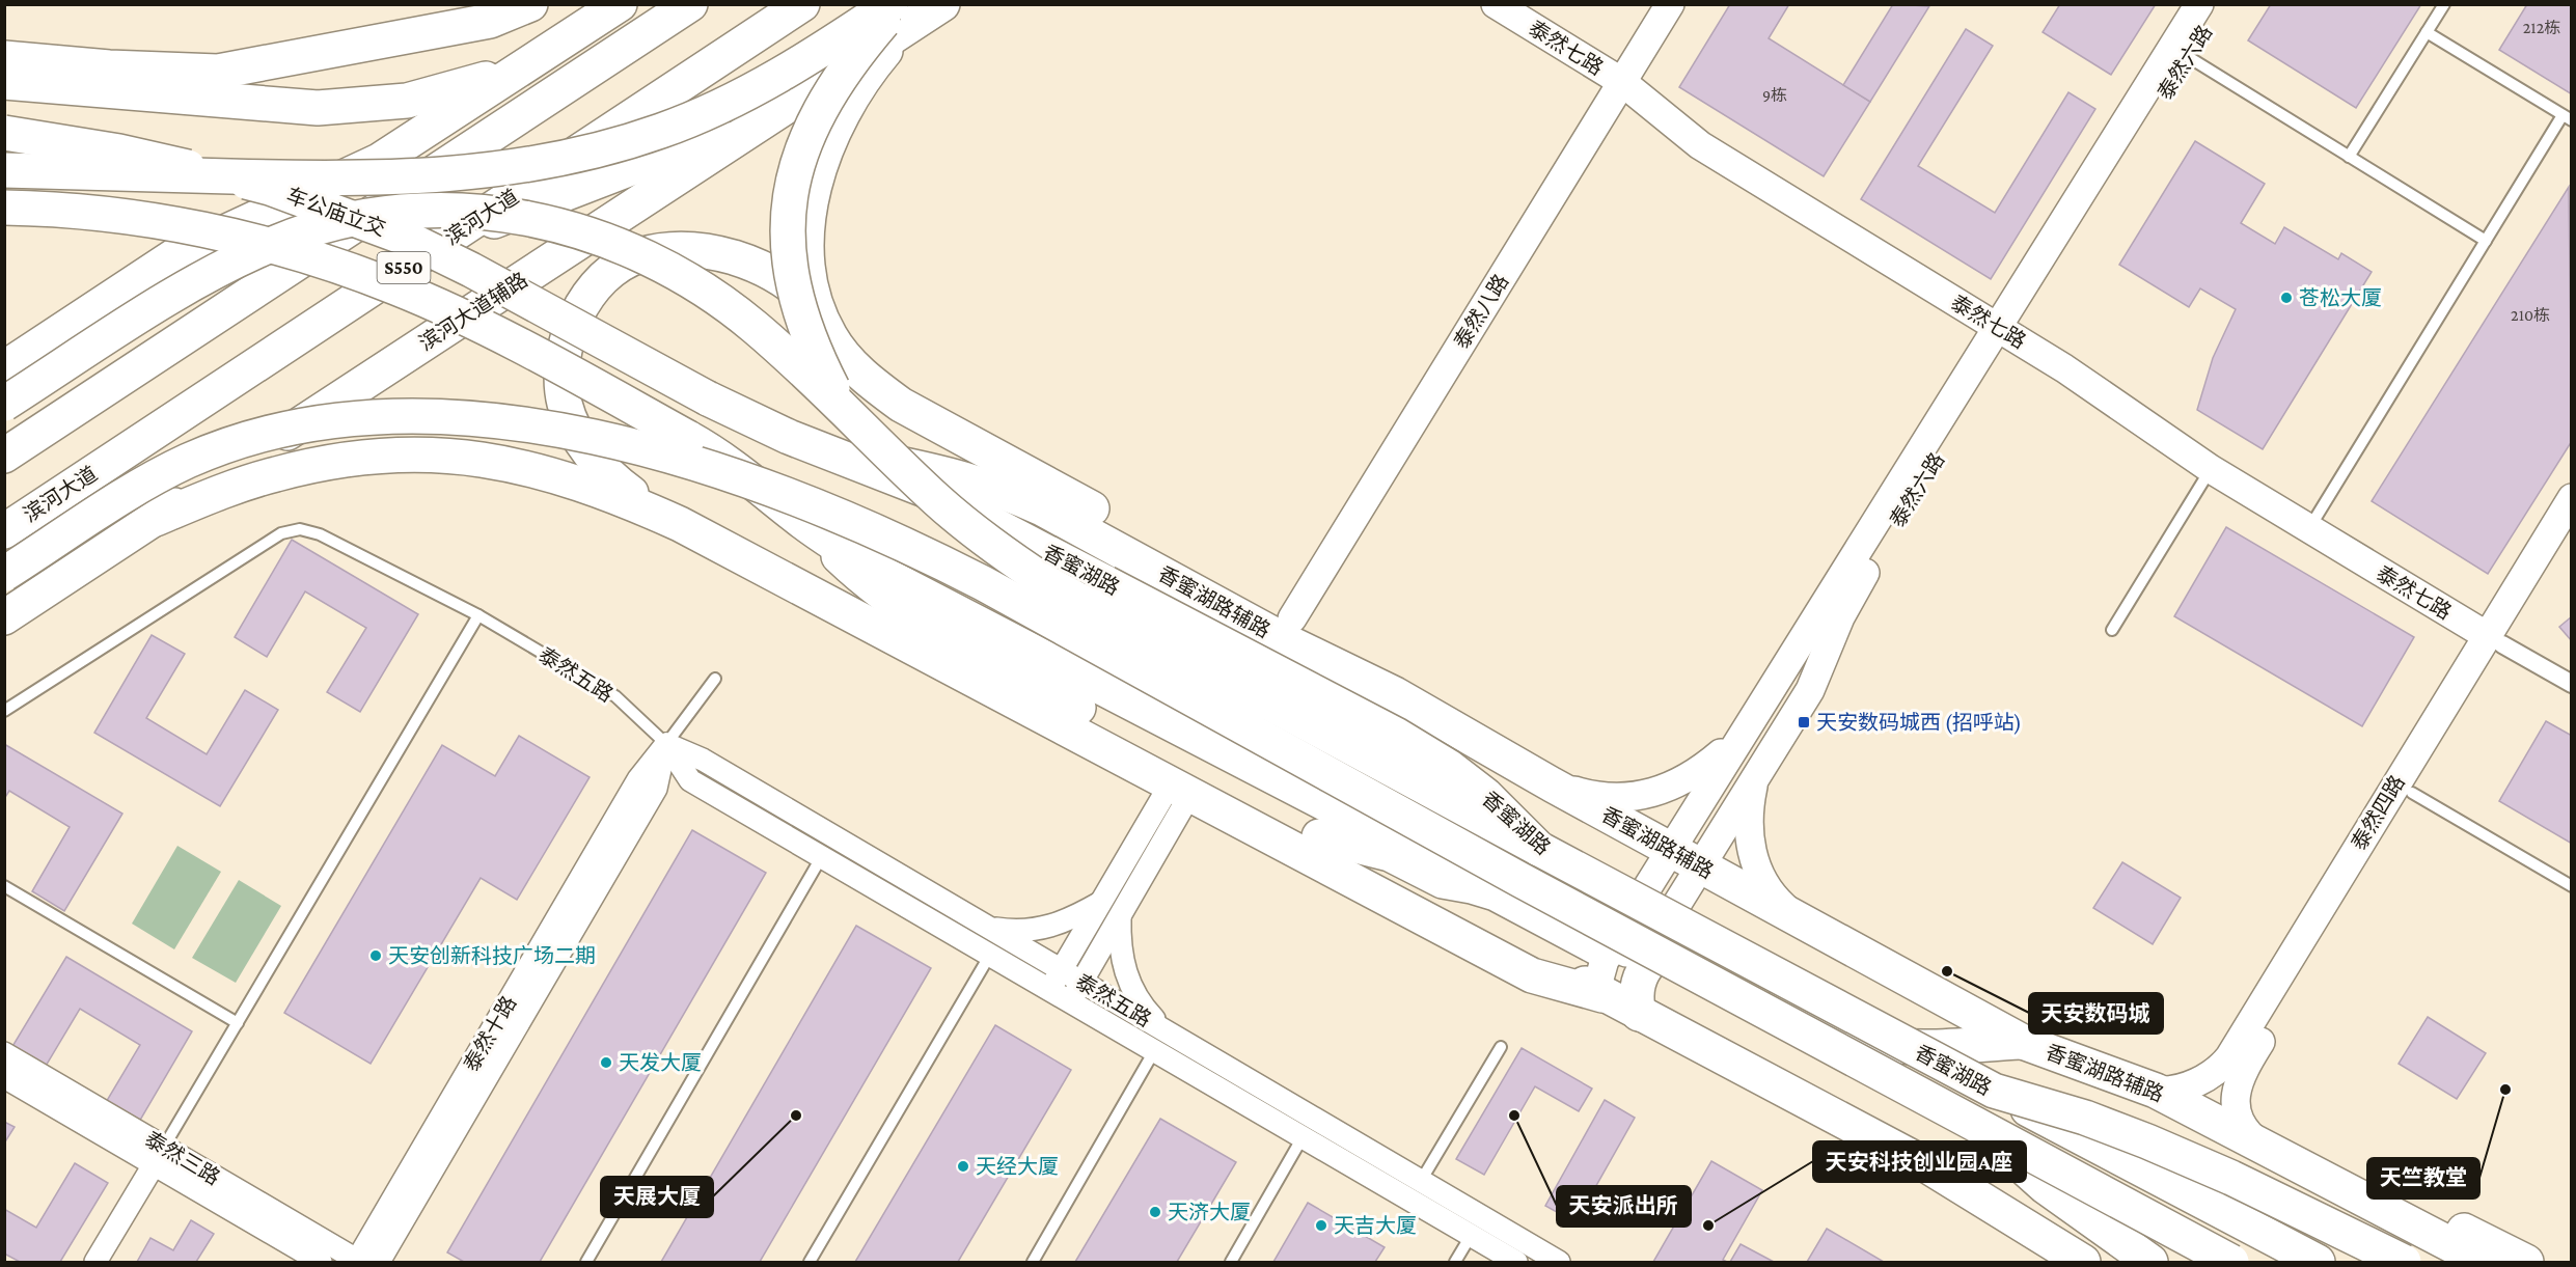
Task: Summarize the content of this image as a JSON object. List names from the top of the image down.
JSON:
{
  "streets": {
    "main road": [
      "车公庙立交",
      "滨河大道",
      "S550",
      "滨河大道辅路",
      "香蜜湖路",
      "香蜜湖路辅路"
    ],
    "street": [
      "泰然七路",
      "泰然六路",
      "泰然八路",
      "泰然五路",
      "泰然四路",
      "泰然十路",
      "泰然三路"
    ]
  },
  "crossings": [
    ["泰然七路", "泰然六路"],
    ["泰然七路", "泰然八路"],
    ["泰然七路", "泰然四路"],
    ["泰然六路", "香蜜湖路辅路"],
    ["车公庙立交", "香蜜湖路"],
    ["香蜜湖路", "香蜜湖路辅路"],
    ["香蜜湖路辅路", "泰然四路"],
    ["泰然五路", "泰然十路"],
    ["泰然十路", "泰然三路"]
  ],
  "places": {
    "other": [
      "苍松大厦",
      "天安创新科技广场二期",
      "天安数码城",
      "天发大厦",
      "天竺教堂",
      "天展大厦",
      "天安派出所",
      "天经大厦",
      "天济大厦",
      "天吉大厦",
      "天安科技创业园A座"
    ],
    "transit": ["天安数码城西 (招呼站)"]
  },
  "house_numbers": ["212栋", "9栋", "210栋"]
}
